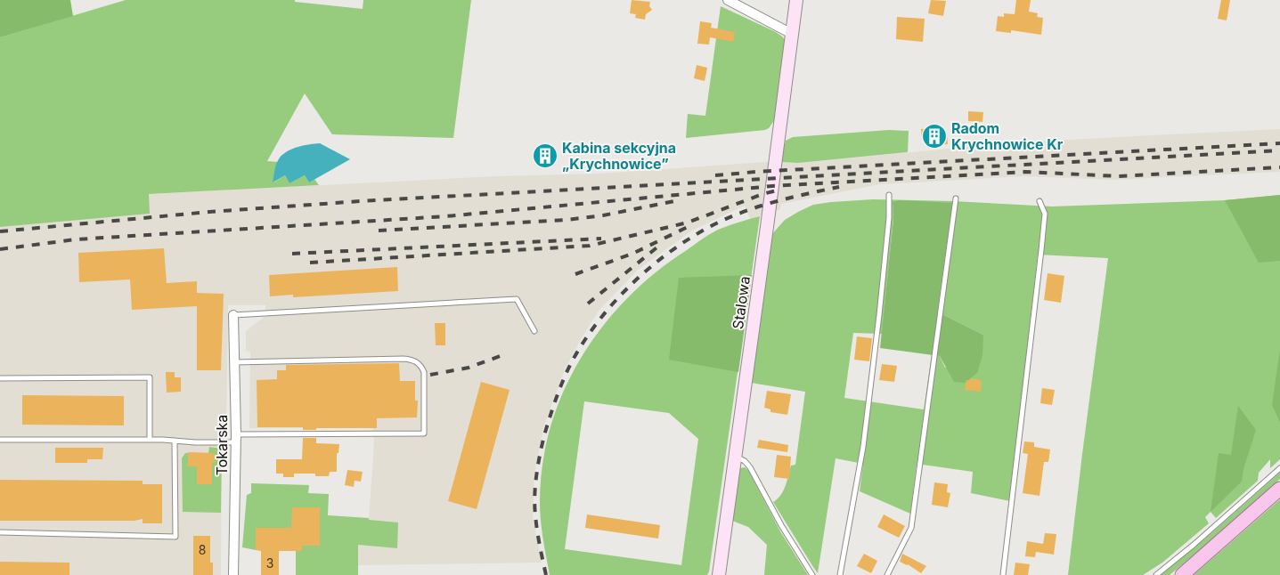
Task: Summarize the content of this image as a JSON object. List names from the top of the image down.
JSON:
{
  "streets": {
    "street": ["Stalowa", "Tokarska"]
  },
  "places": {
    "building": ["Radom Krychnowice Kr", "Kabina sekcyjna „Krychnowice”"]
  },
  "house_numbers": ["8", "3"]
}
